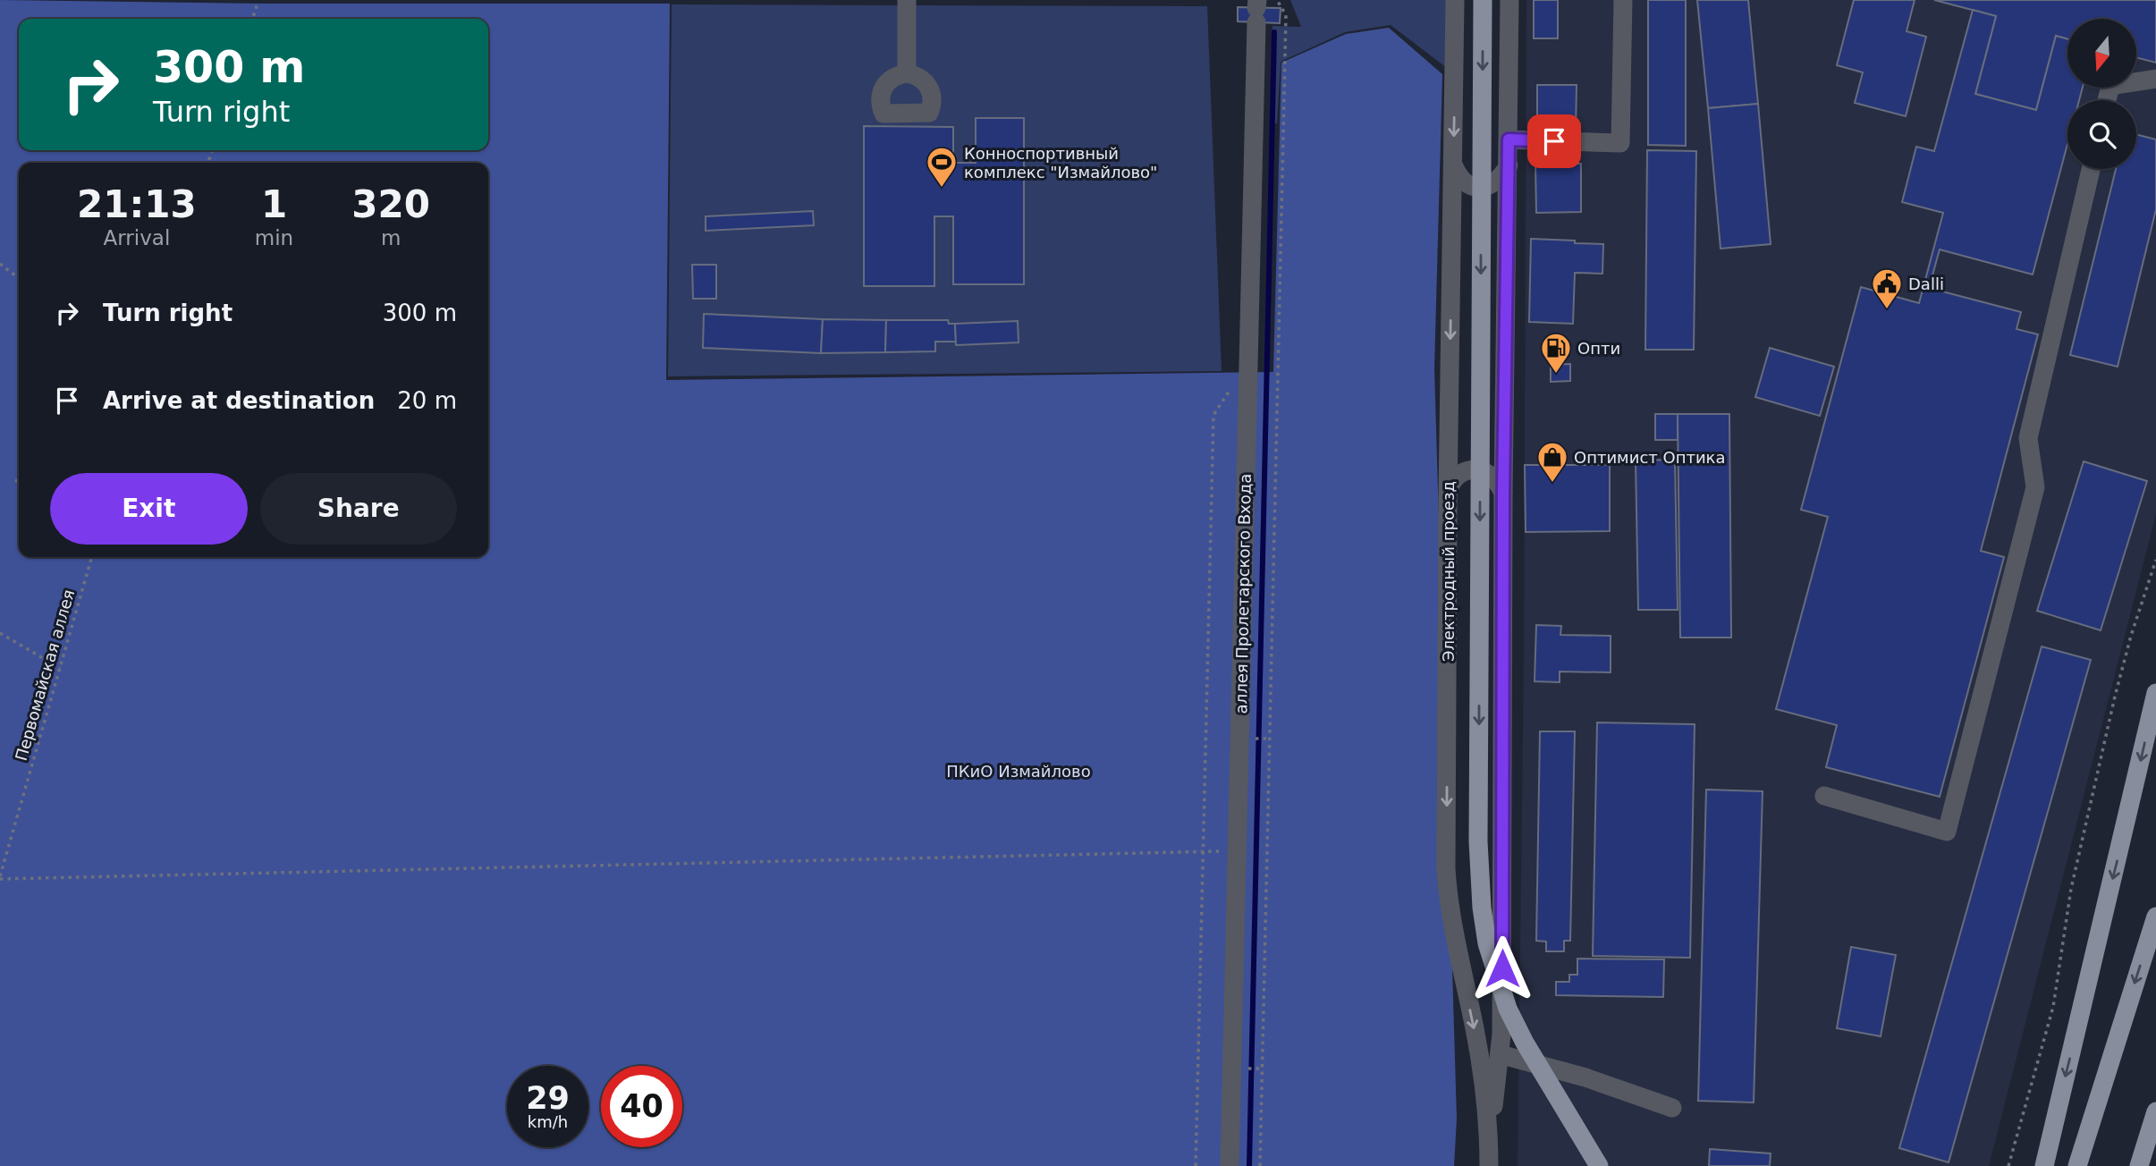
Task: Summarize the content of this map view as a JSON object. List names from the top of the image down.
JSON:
{
  "streets": {
    "street": ["Электродный проезд", "аллея Пролетарского Входа"],
    "path": ["Первомайская аллея"]
  },
  "parks": ["ПКиО Измайлово"],
  "places": {
    "sports": ["Конноспортивный комплекс \"Измайлово\""],
    "public building": ["Dalli"],
    "fuel station": ["Опти"],
    "shop": ["Оптимист Оптика"]
  },
  "north": "bottom",
  "page": {
    "turn": ["300 m", "Turn right"],
    "eta": [
      "21:13",
      "Arrival",
      "1",
      "min",
      "320",
      "m"
    ],
    "list": [
      {
        "name": "Turn right",
        "value": "300 m"
      },
      {
        "name": "Arrive at destination",
        "value": "20 m"
      }
    ],
    "buttons": ["Exit", "Share"],
    "speed": "29 km/h",
    "limit": "40"
  }
}
